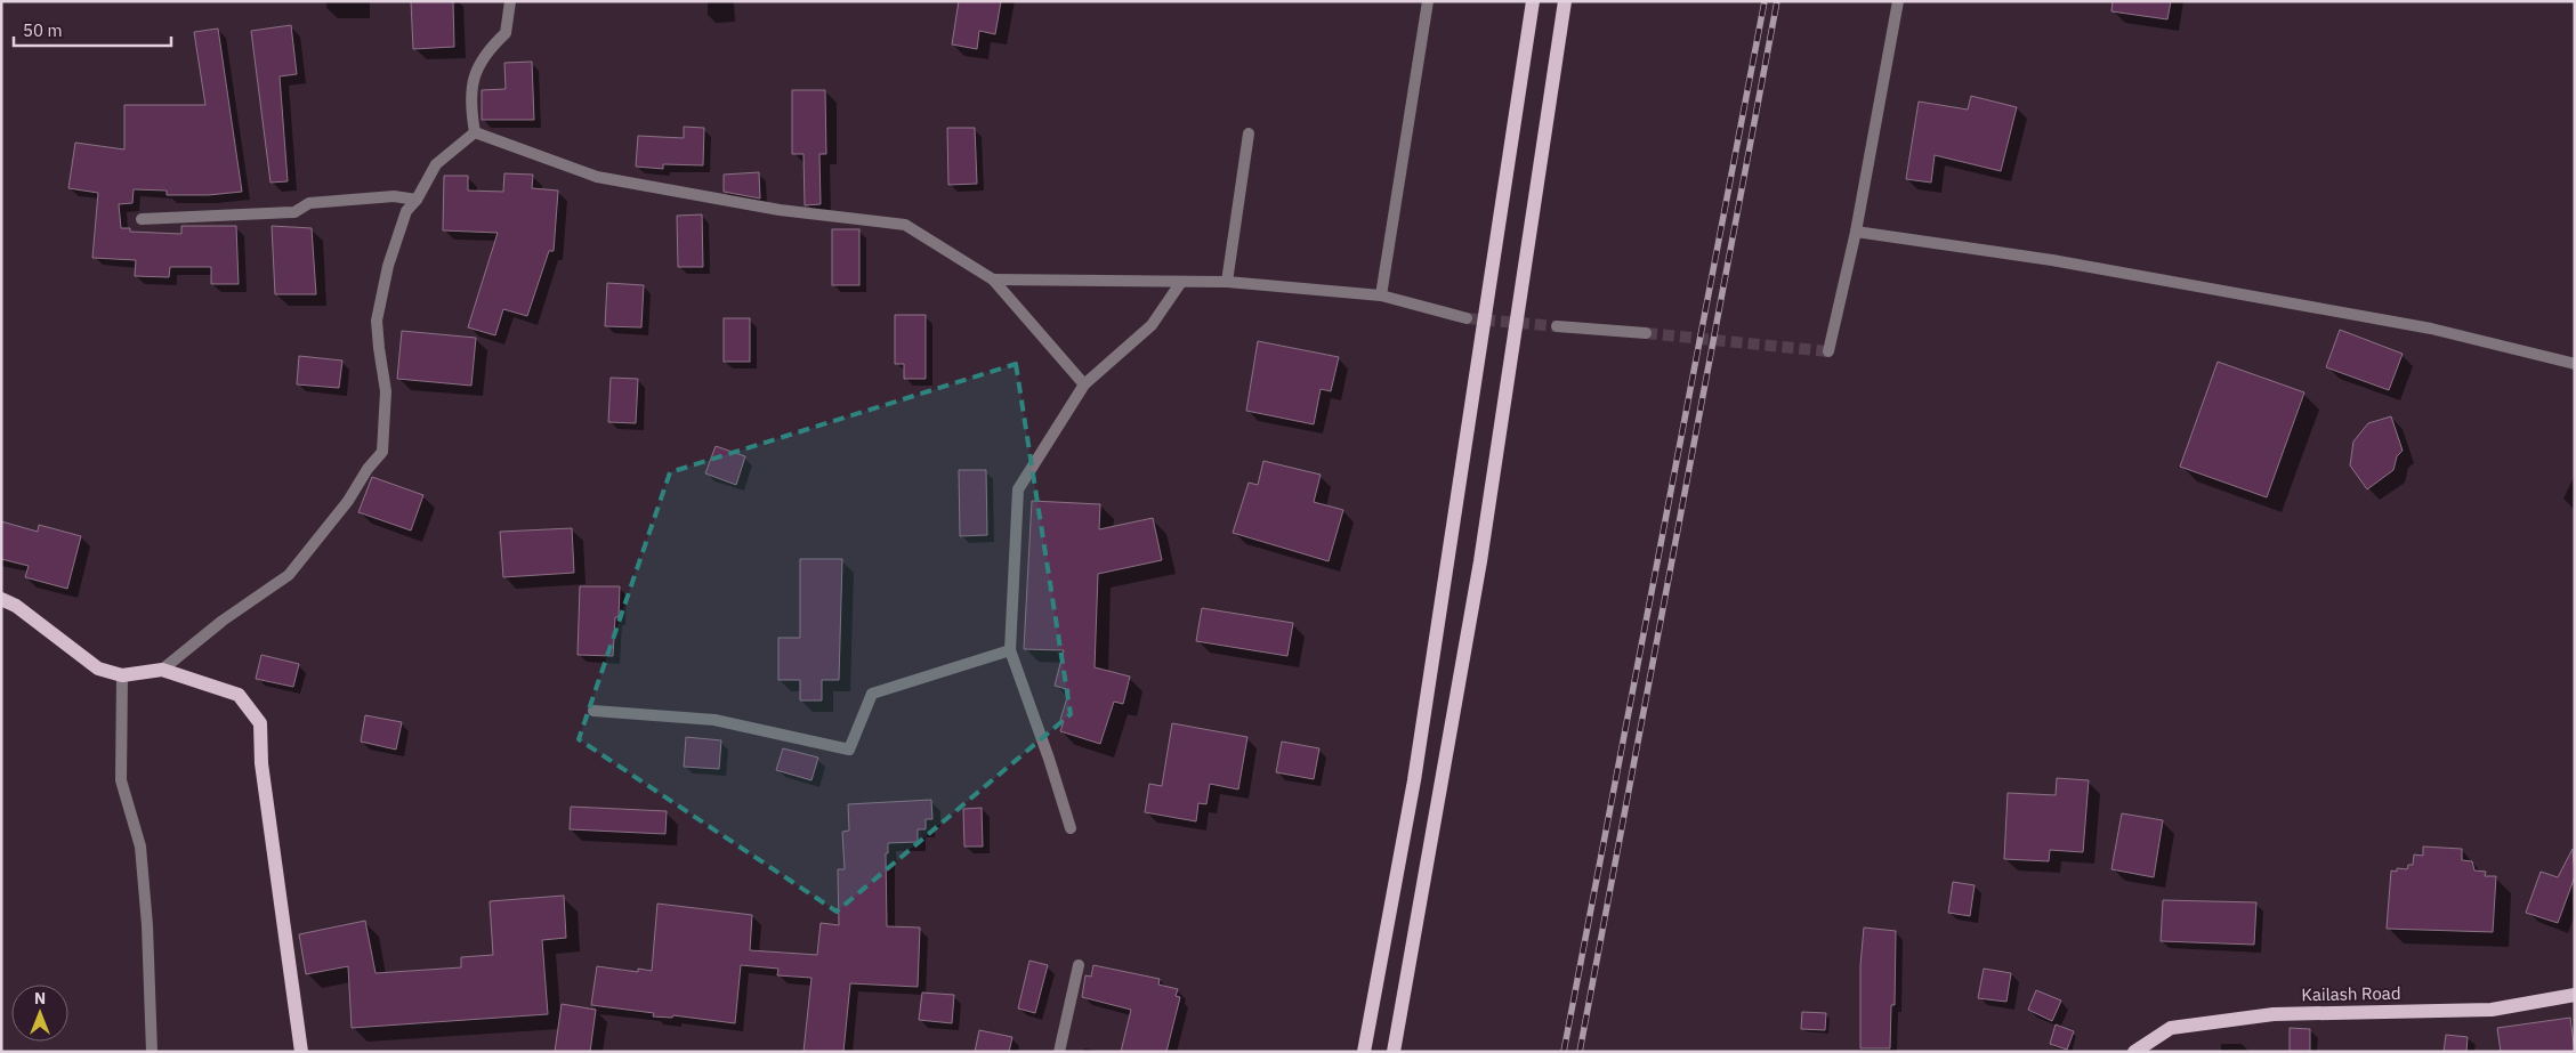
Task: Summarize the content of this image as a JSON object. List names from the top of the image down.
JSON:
{
  "streets": {
    "main road": ["Kailash Road"]
  },
  "scale_bar": "50 m",
  "north": "top"
}
